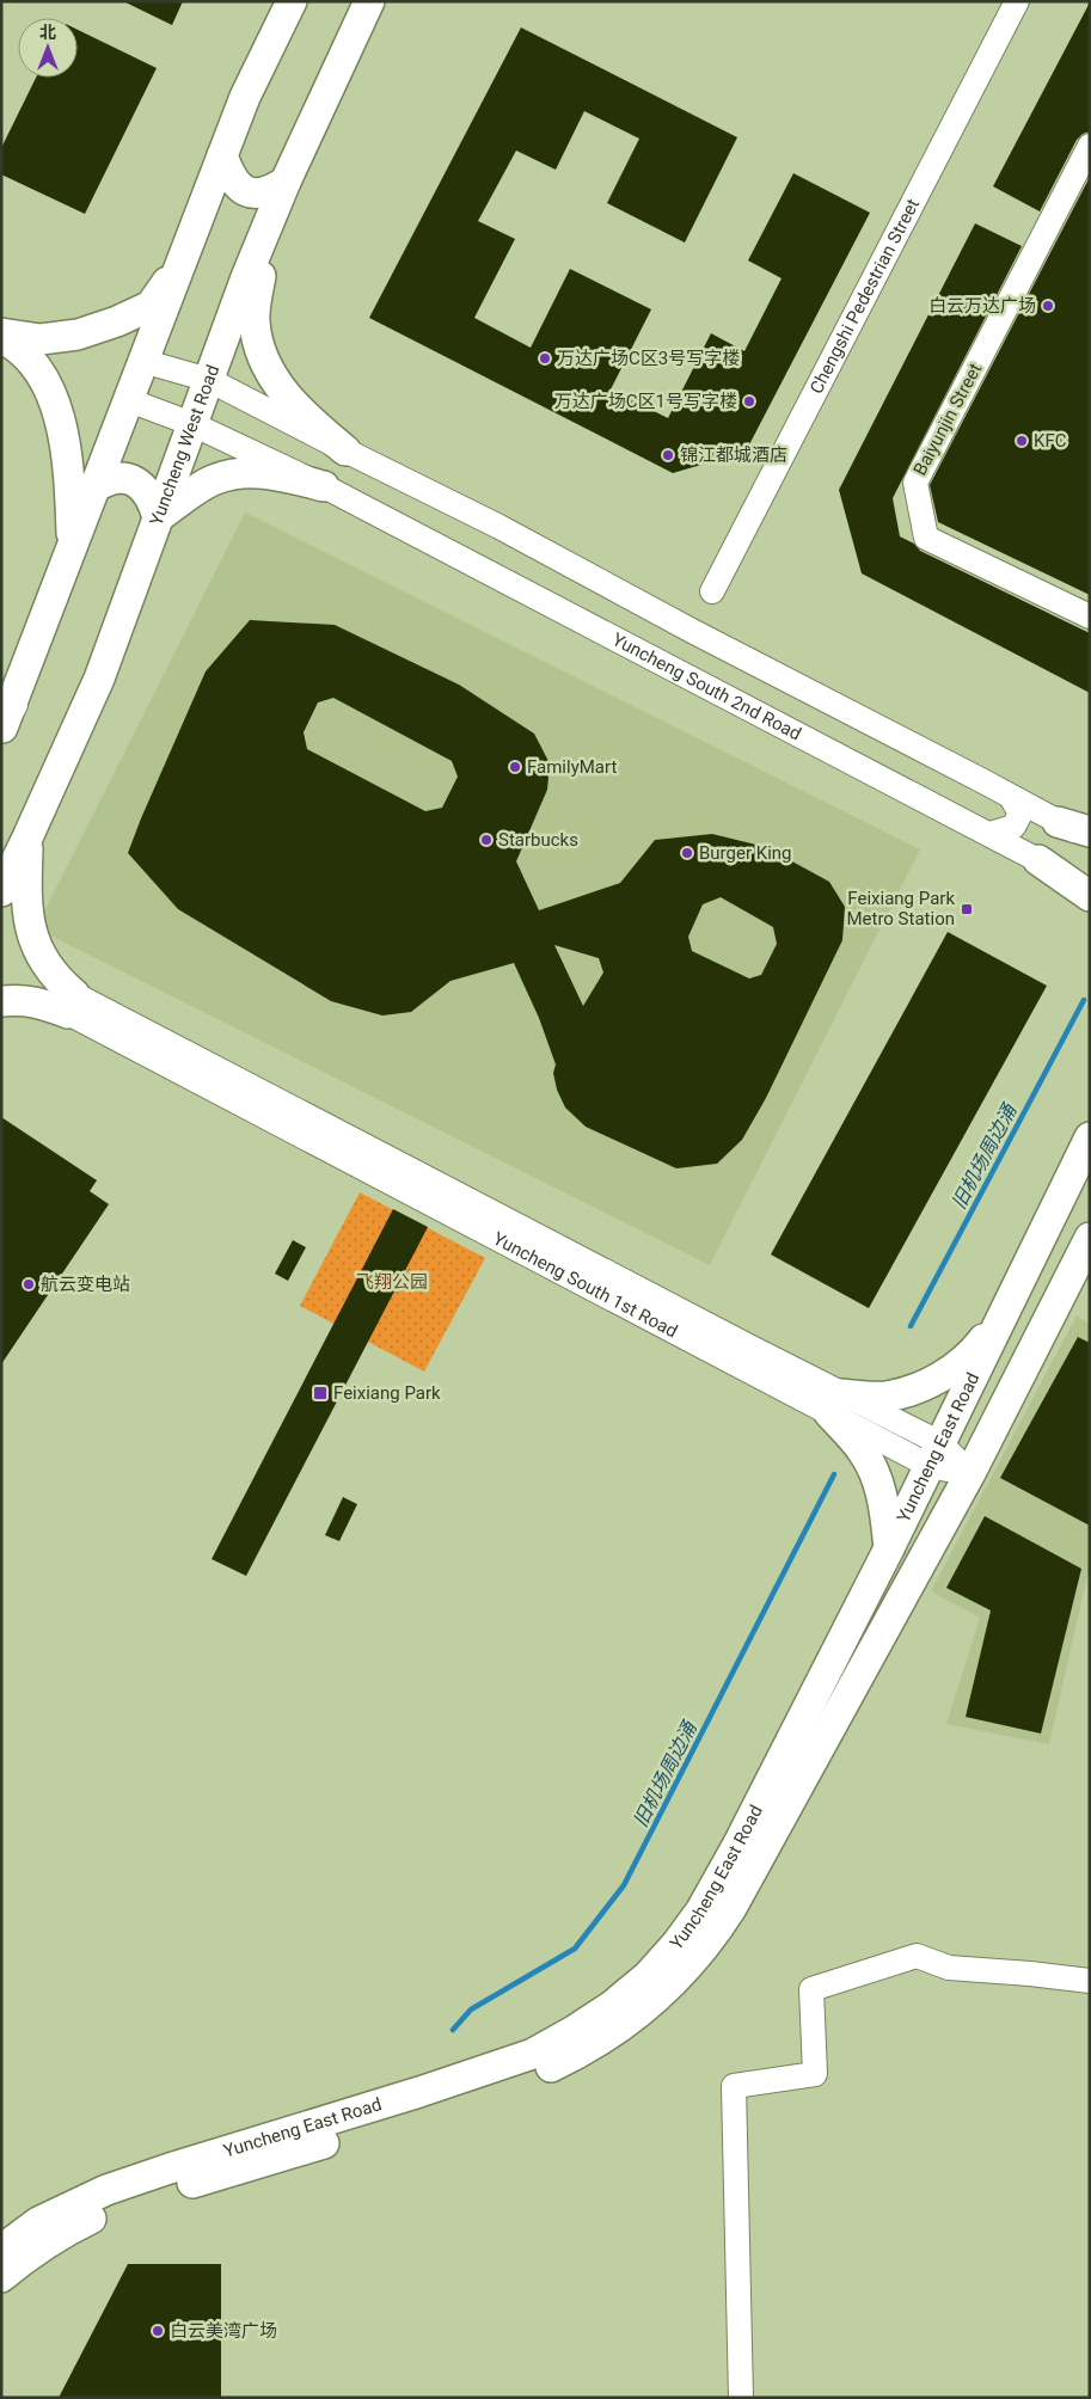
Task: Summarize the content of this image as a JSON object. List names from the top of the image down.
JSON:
{
  "streets": {
    "main road": ["Yuncheng West Road", "Yuncheng East Road"],
    "street": [
      "Chengshi Pedestrian Street",
      "Baiyunjin Street",
      "Yuncheng South 2nd Road",
      "Yuncheng South 1st Road"
    ]
  },
  "crossings": [
    ["Yuncheng West Road", "Yuncheng South 2nd Road"],
    ["Yuncheng South 1st Road", "Yuncheng East Road"]
  ],
  "water": ["旧机场周边涌"],
  "parks": ["飞翔公园"],
  "places": {
    "other": [
      "白云万达广场",
      "万达广场C区3号写字楼",
      "万达广场C区1号写字楼",
      "KFC",
      "锦江都城酒店",
      "FamilyMart",
      "Starbucks",
      "Burger King",
      "航云变电站",
      "白云美湾广场"
    ],
    "transit": ["Feixiang Park Metro Station", "Feixiang Park"]
  },
  "north": "top"
}
